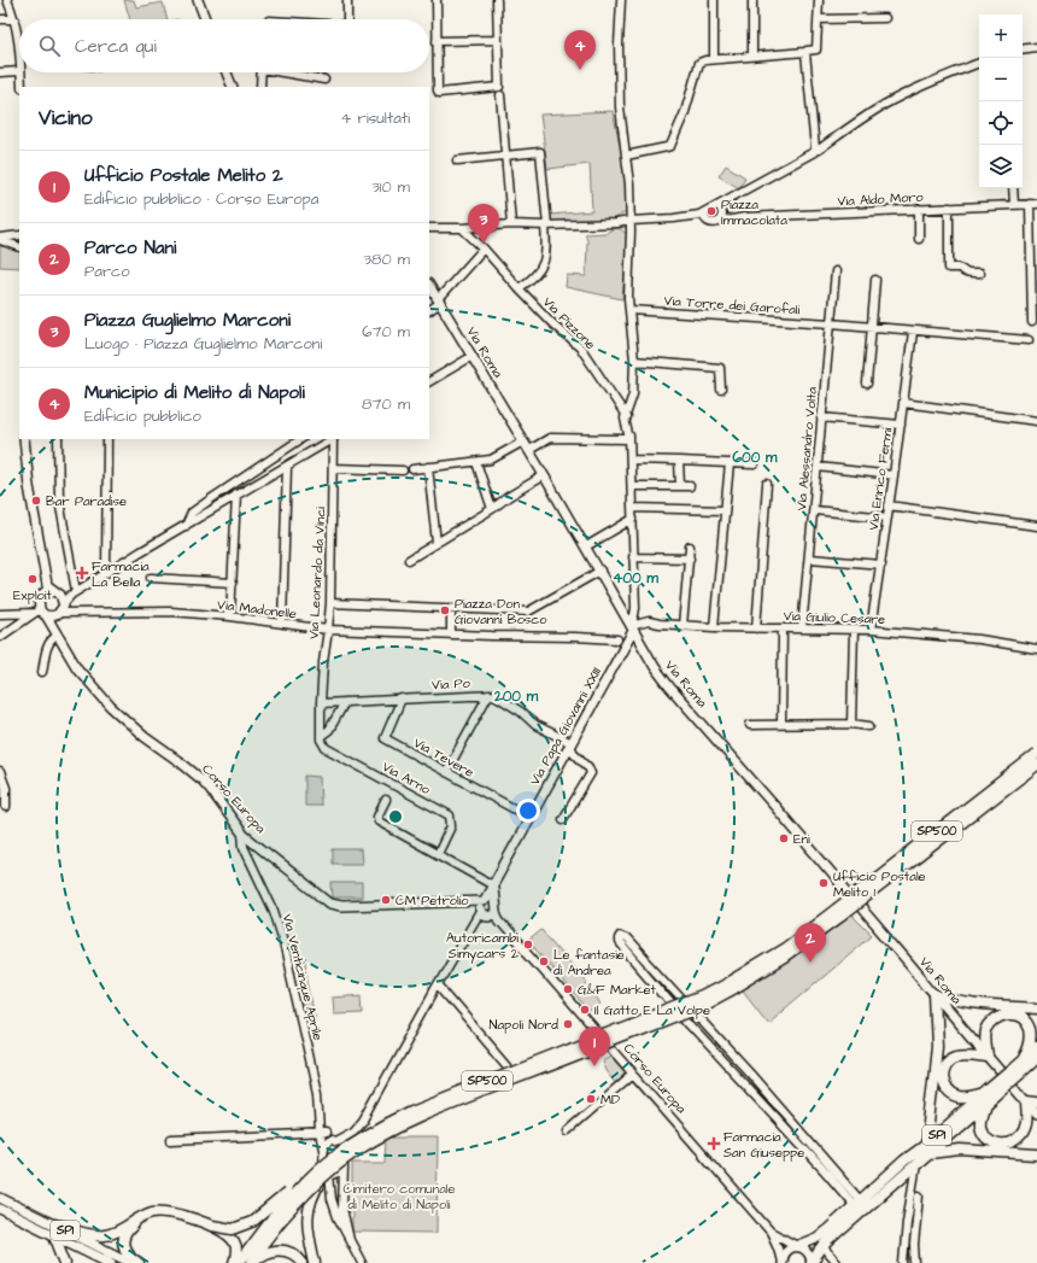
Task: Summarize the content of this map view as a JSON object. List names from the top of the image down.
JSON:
{
  "streets": {
    "highway": ["SP500", "SP1"],
    "main road": ["Via Roma", "Via Papa Giovanni XXIII", "Corso Europa"],
    "street": [
      "Via Aldo Moro",
      "Via Torre dei Garofali",
      "Via Pizzone",
      "Via Alessandro Volta",
      "Via Enrico Fermi",
      "Via Leonardo da Vinci",
      "Via Madonelle",
      "Via Giulio Cesare",
      "Via Po",
      "Via Tevere",
      "Via Arno",
      "Via Venticinque Aprile"
    ]
  },
  "crossings": [
    ["Via Torre dei Garofali", "Via Alessandro Volta"],
    ["Via Torre dei Garofali", "Via Enrico Fermi"],
    ["Via Roma", "Via Giulio Cesare"],
    ["Via Roma", "Via Papa Giovanni XXIII"],
    ["Via Alessandro Volta", "Via Giulio Cesare"],
    ["Via Enrico Fermi", "Via Giulio Cesare"],
    ["Via Leonardo da Vinci", "Via Madonelle"],
    ["Via Leonardo da Vinci", "Via Po"],
    ["Via Leonardo da Vinci", "Via Arno"],
    ["Via Giulio Cesare", "Via Papa Giovanni XXIII"],
    ["Via Po", "Via Papa Giovanni XXIII"],
    ["Via Po", "Via Tevere"],
    ["Via Papa Giovanni XXIII", "Via Tevere"],
    ["Corso Europa", "SP1"],
    ["SP500", "Via Venticinque Aprile"]
  ],
  "parks": ["Cimitero comunale di Melito di Napoli"],
  "places": {
    "other": [
      "Piazza Immacolata",
      "Bar Paradise",
      "Exploit",
      "Piazza Don Giovanni Bosco",
      "Eni",
      "Ufficio Postale Melito 1",
      "CM Petrolio",
      "Autoricambi Simycars 2",
      "Le fantasie di Andrea",
      "G&F Market",
      "Il Gatto E La Volpe",
      "Napoli Nord",
      "MD"
    ],
    "health": ["Farmacia La Bella", "Farmacia San Giuseppe"]
  },
  "page": {
    "map_buttons": ["+", "−"],
    "search": "Cerca qui",
    "pins": [
      "4",
      "3",
      "2",
      "1"
    ],
    "heading": ["Vicino", "4 risultati"],
    "list": [
      {
        "mark": "1",
        "name": "Ufficio Postale Melito 2",
        "note": "Edificio pubblico · Corso Europa",
        "value": "310 m"
      },
      {
        "mark": "2",
        "name": "Parco Nani",
        "note": "Parco",
        "value": "380 m"
      },
      {
        "mark": "3",
        "name": "Piazza Guglielmo Marconi",
        "note": "Luogo · Piazza Guglielmo Marconi",
        "value": "670 m"
      },
      {
        "mark": "4",
        "name": "Municipio di Melito di Napoli",
        "note": "Edificio pubblico",
        "value": "870 m"
      }
    ]
  },
  "rings": ["600 m", "400 m", "200 m"]
}
